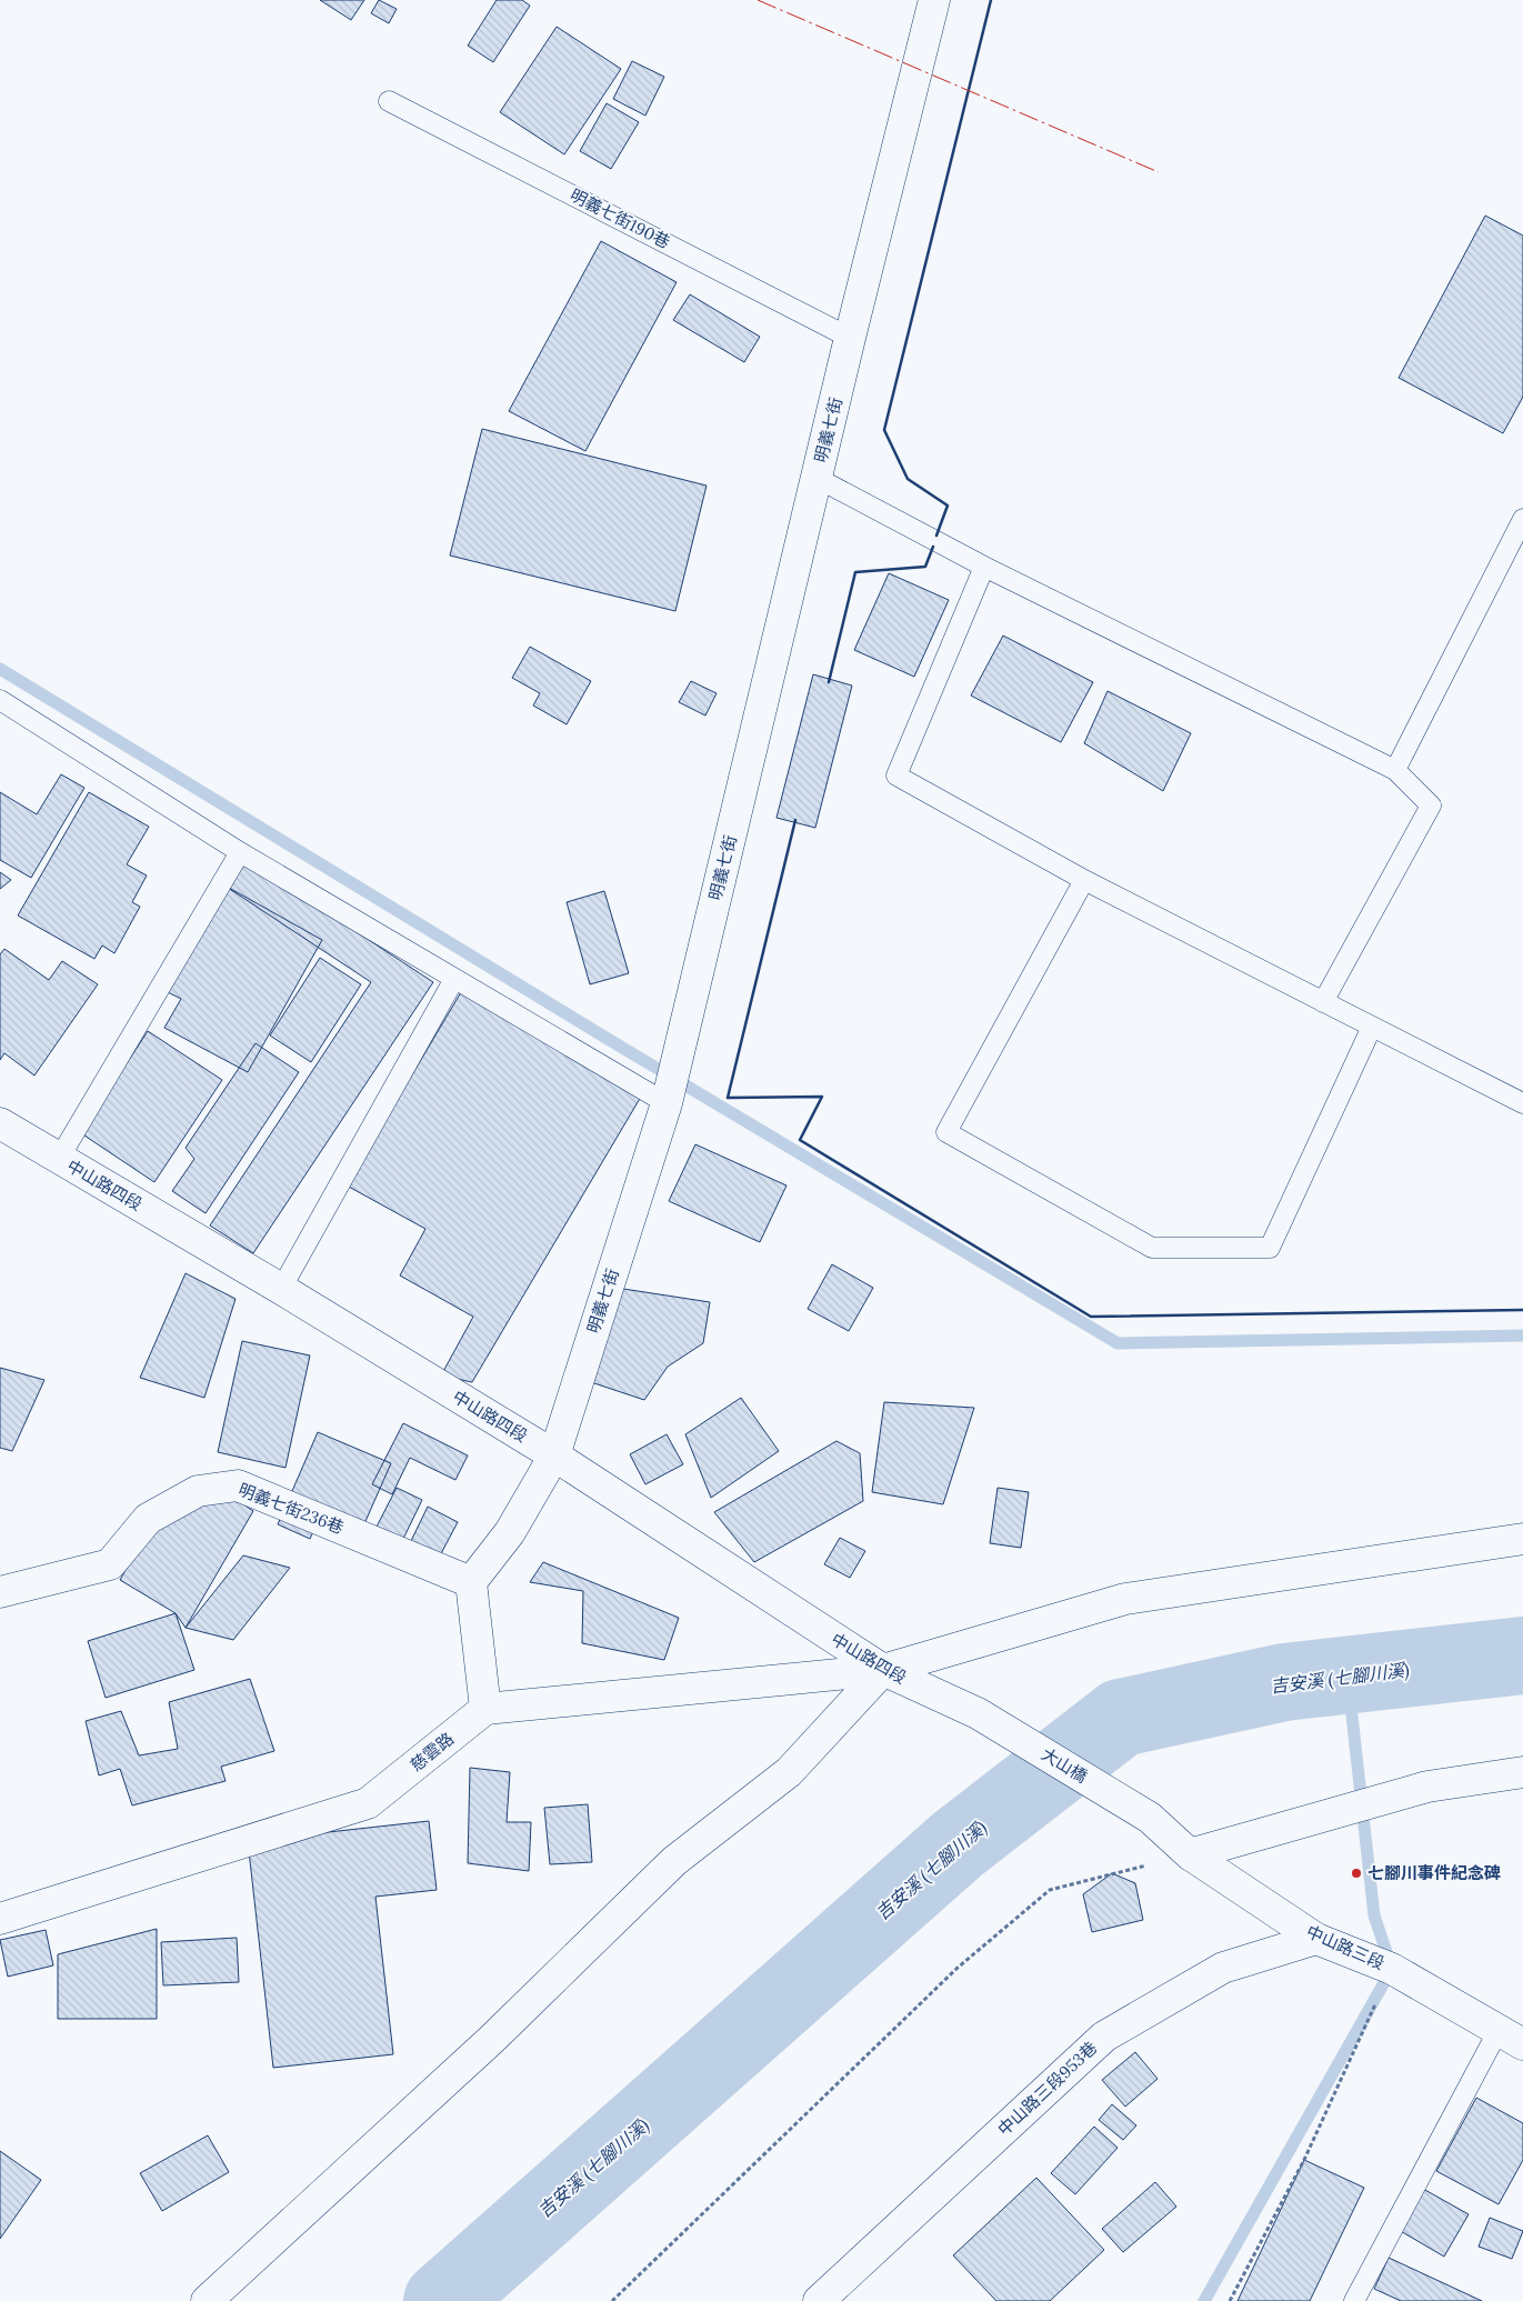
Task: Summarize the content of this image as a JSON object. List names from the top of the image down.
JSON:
{
  "streets": {
    "street": [
      "明義七街",
      "中山路四段",
      "明義七街236巷",
      "慈雲路",
      "大山橋",
      "中山路三段",
      "中山路三段953巷"
    ],
    "lane": ["明義七街190巷"]
  },
  "crossings": [
    ["明義七街190巷", "明義七街"],
    ["明義七街", "中山路四段"],
    ["明義七街", "明義七街236巷"],
    ["中山路四段", "大山橋"],
    ["大山橋", "中山路三段"],
    ["中山路三段", "中山路三段953巷"]
  ],
  "water": ["吉安溪 (七腳川溪)"],
  "places": ["七腳川事件紀念碑"]
}
